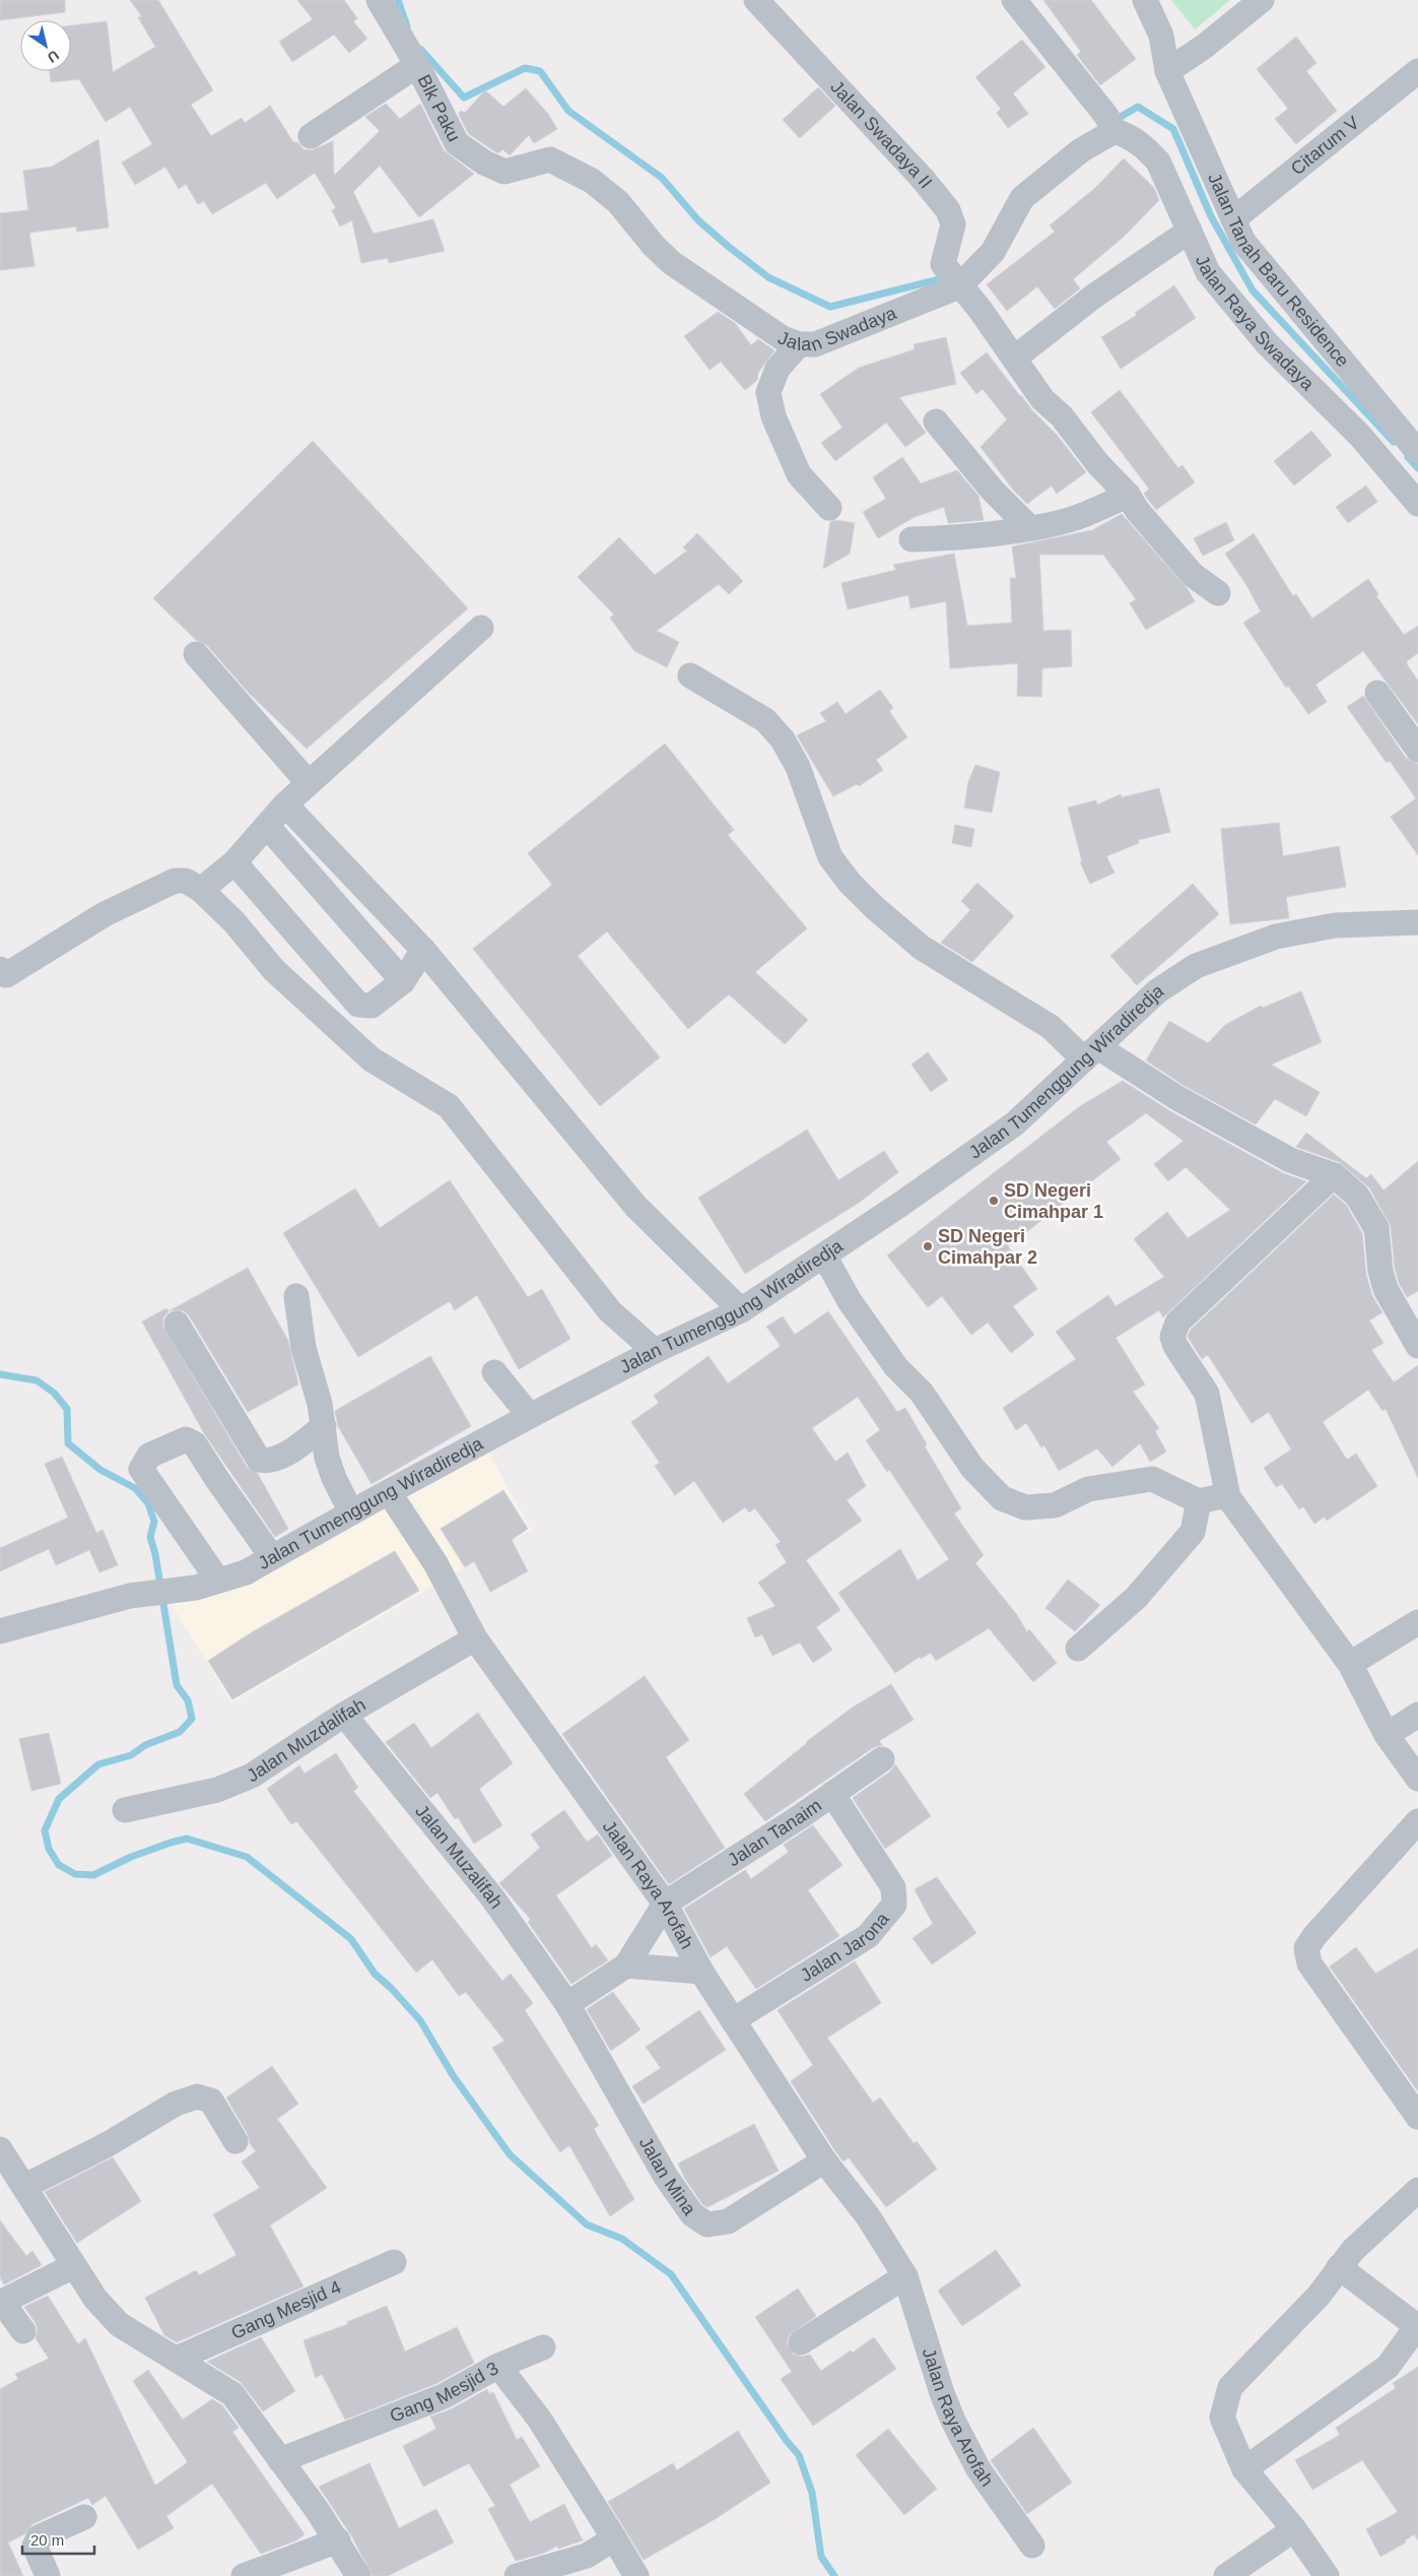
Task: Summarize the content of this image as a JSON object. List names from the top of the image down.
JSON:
{
  "streets": {
    "street": [
      "Blk Paku",
      "Jalan Swadaya II",
      "Citarum V",
      "Jalan Tanah Baru Residence",
      "Jalan Swadaya",
      "Jalan Raya Swadaya",
      "Jalan Tumenggung Wiradiredja",
      "Jalan Muzdalifah",
      "Jalan Tanaim",
      "Jalan Muzalifah",
      "Jalan Raya Arofah",
      "Jalan Jarona",
      "Jalan Mina",
      "Gang Mesjid 4",
      "Gang Mesjid 3"
    ]
  },
  "crossings": [
    ["Blk Paku", "Jalan Swadaya"],
    ["Jalan Swadaya II", "Jalan Swadaya"],
    ["Citarum V", "Jalan Tanah Baru Residence"],
    ["Jalan Swadaya", "Jalan Raya Swadaya"],
    ["Jalan Tumenggung Wiradiredja", "Jalan Raya Arofah"],
    ["Jalan Muzdalifah", "Jalan Muzalifah"],
    ["Jalan Muzdalifah", "Jalan Raya Arofah"],
    ["Jalan Tanaim", "Jalan Raya Arofah"],
    ["Jalan Tanaim", "Jalan Jarona"],
    ["Jalan Muzalifah", "Jalan Mina"],
    ["Jalan Raya Arofah", "Jalan Jarona"],
    ["Jalan Raya Arofah", "Jalan Mina"]
  ],
  "places": ["SD Negeri Cimahpar 1", "SD Negeri Cimahpar 2"],
  "scale_bar": "20 m",
  "north": "bottom right"
}
